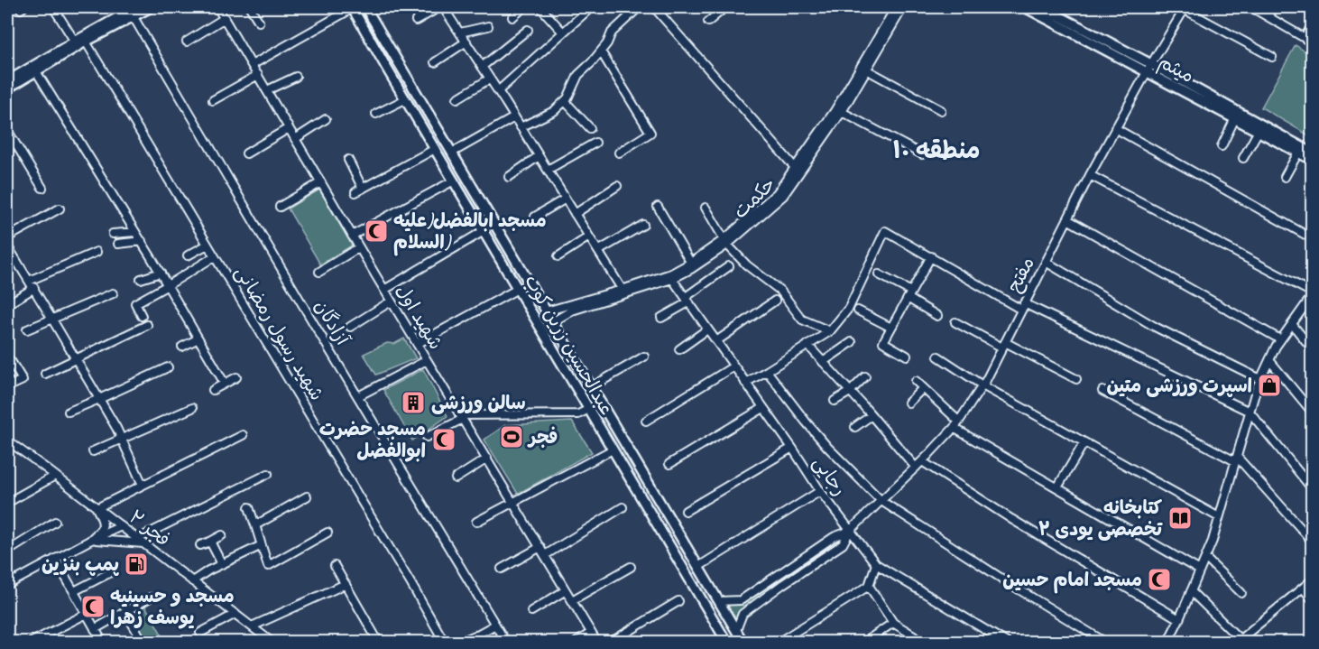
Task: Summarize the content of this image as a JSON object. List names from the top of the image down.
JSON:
{
  "streets": {
    "main road": ["میثم", "عبدالحسین زرین کوب"],
    "street": [
      "حکمت",
      "مفتح",
      "شهید اول",
      "آزادگان",
      "شهید رسول رمضانی",
      "رجایی",
      "فجر ۲"
    ]
  },
  "crossings": [
    ["میثم", "مفتح"],
    ["حکمت", "عبدالحسین زرین کوب"],
    ["حکمت", "رجایی"],
    ["مفتح", "عبدالحسین زرین کوب"],
    ["مفتح", "رجایی"]
  ],
  "districts": ["منطقه ۱۰"],
  "places": {
    "mosque": [
      "مسجد ابالفضل(علیه السلام)",
      "مسجد حضرت ابوالفضل",
      "مسجد امام حسین",
      "مسجد و حسینیه یوسف زهرا"
    ],
    "shop": ["اسپرت ورزشی متین"],
    "building": ["سالن ورزشی"],
    "sports": ["فجر"],
    "library": ["کتابخانه تخصصی یودی ۲"],
    "fuel station": ["پمپ بنزین"]
  }
}
